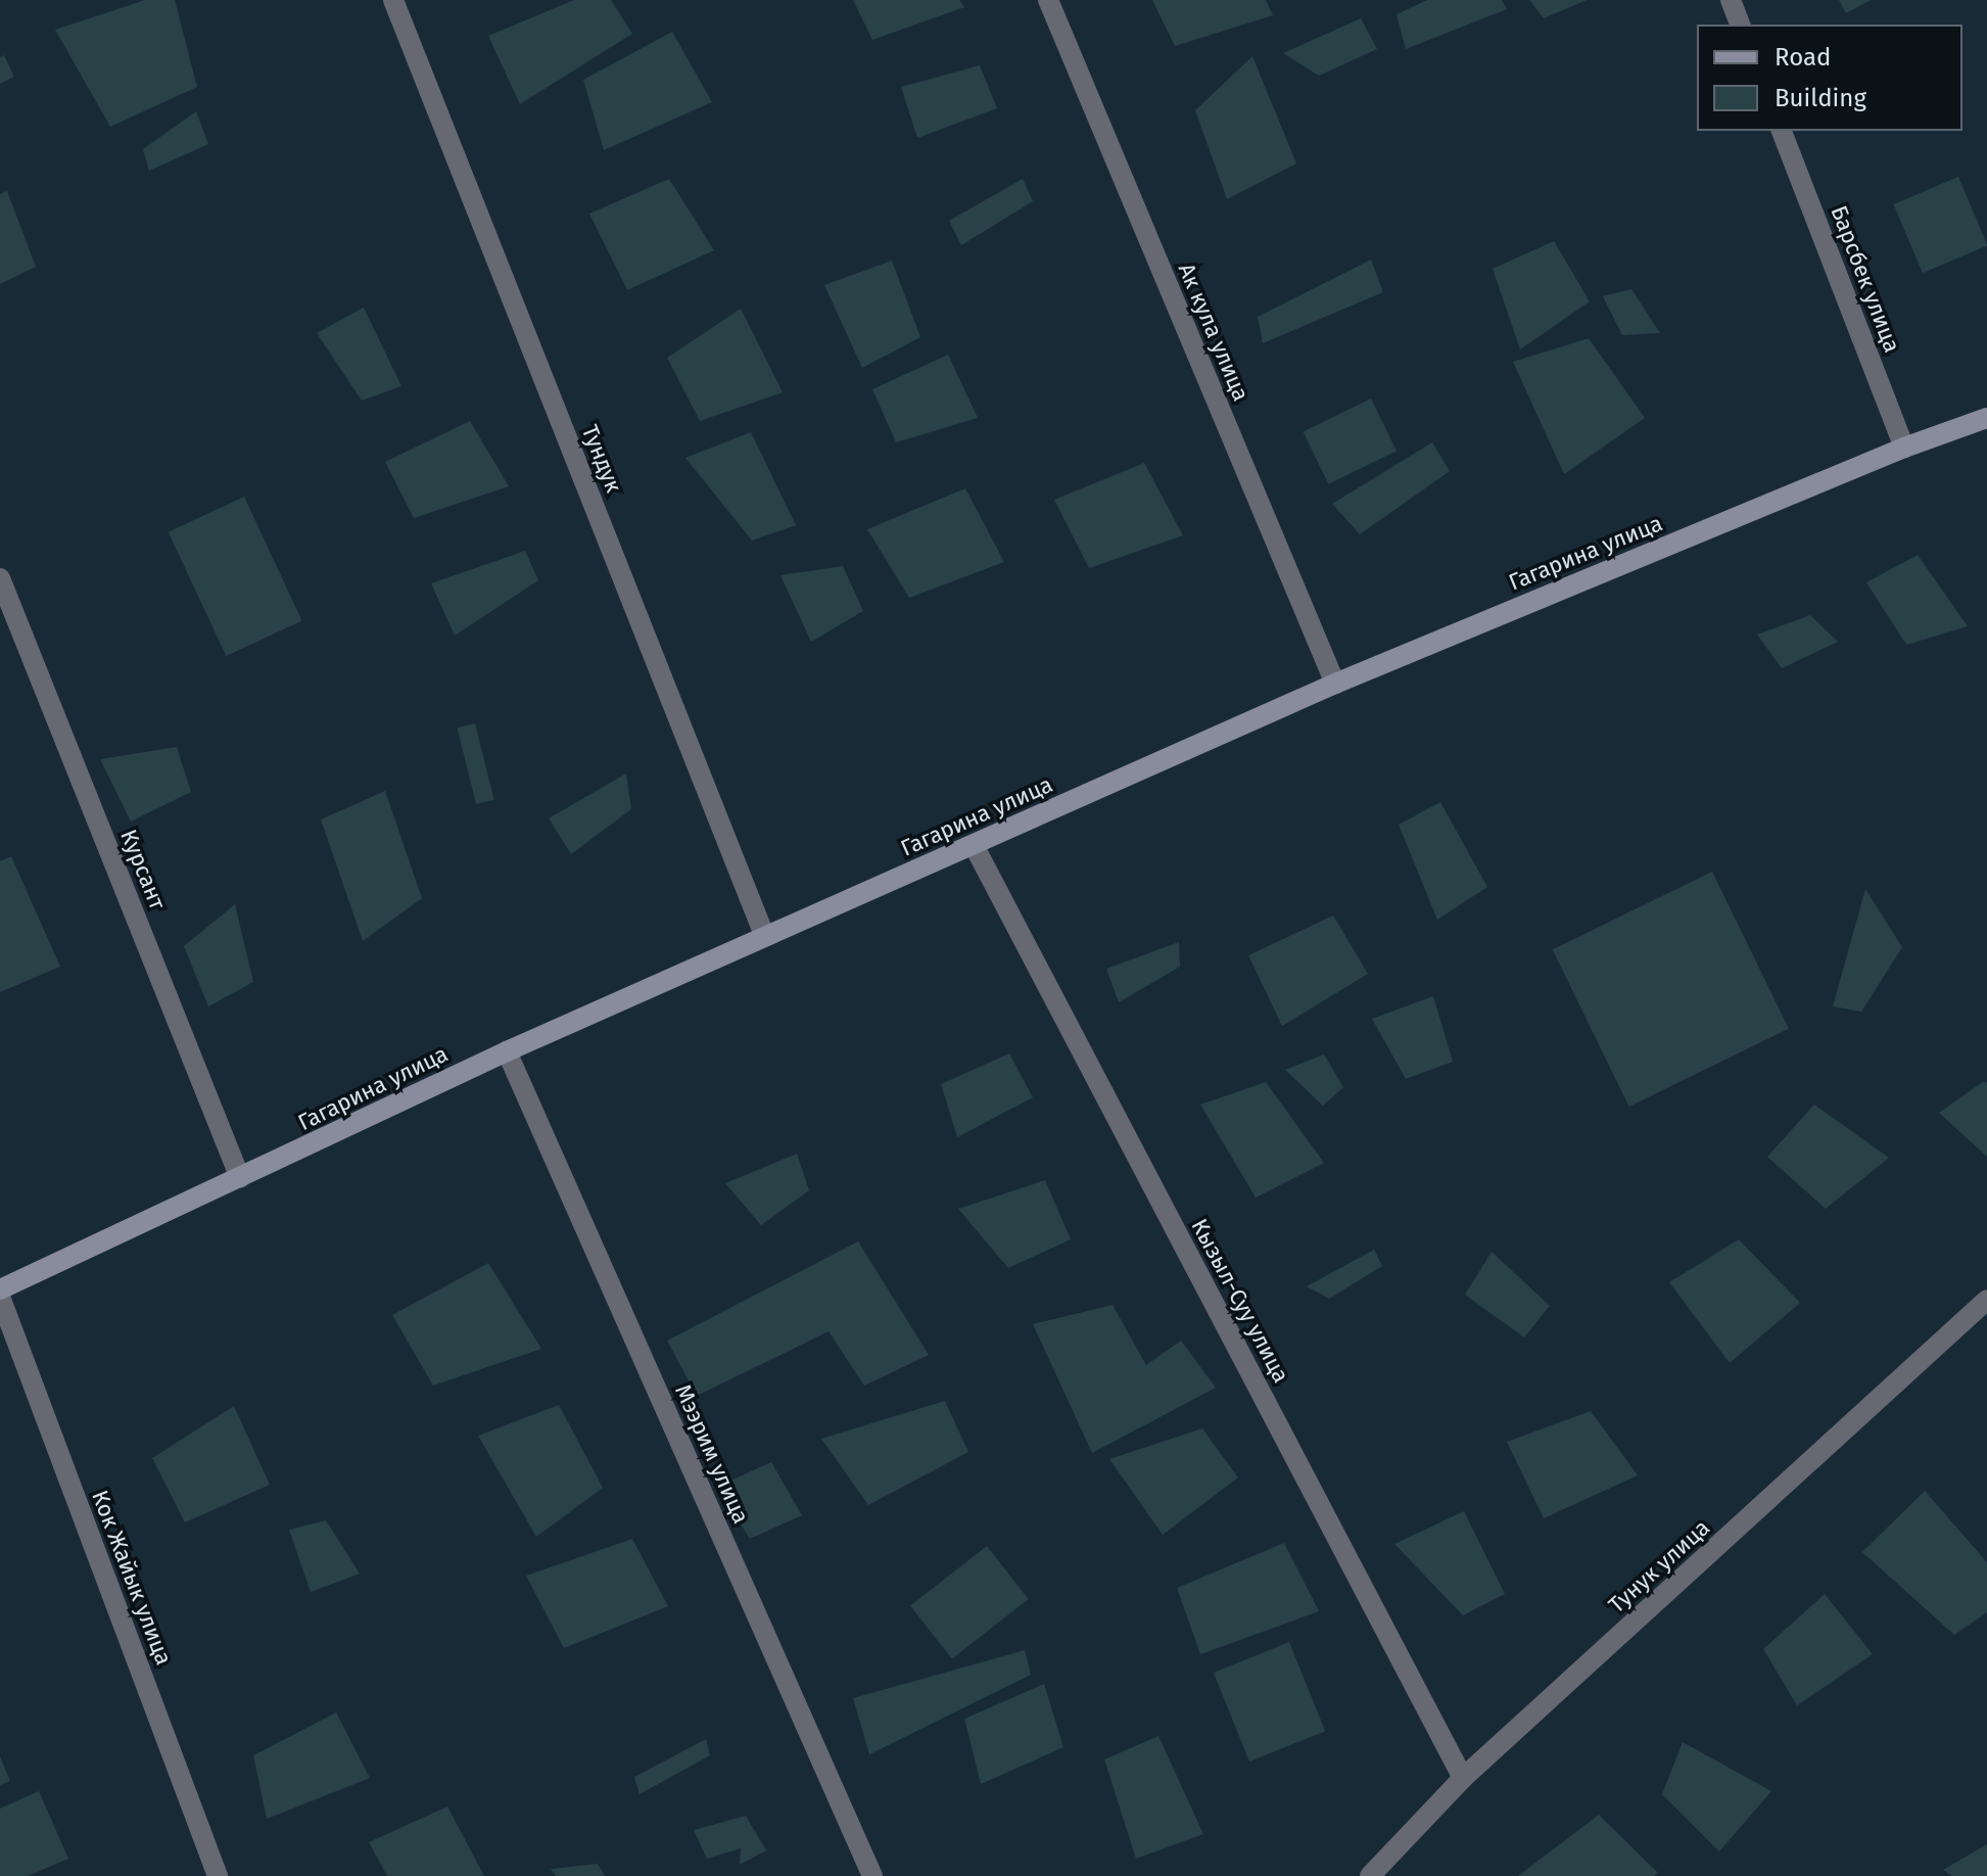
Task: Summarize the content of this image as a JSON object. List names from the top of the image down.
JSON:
{
  "streets": {
    "main road": ["Гагарина улица"],
    "street": [
      "Барсбек улица",
      "Ак кула улица",
      "Тундук",
      "Курсант",
      "Кызыл-Суу улица",
      "Мээрим улица",
      "Тунук улица",
      "Кок Жайык улица"
    ]
  },
  "crossings": [
    ["Барсбек улица", "Гагарина улица"],
    ["Ак кула улица", "Гагарина улица"],
    ["Тундук", "Гагарина улица"],
    ["Гагарина улица", "Курсант"],
    ["Гагарина улица", "Кызыл-Суу улица"],
    ["Гагарина улица", "Мээрим улица"],
    ["Кызыл-Суу улица", "Тунук улица"]
  ],
  "legend": ["Road", "Building"]
}
